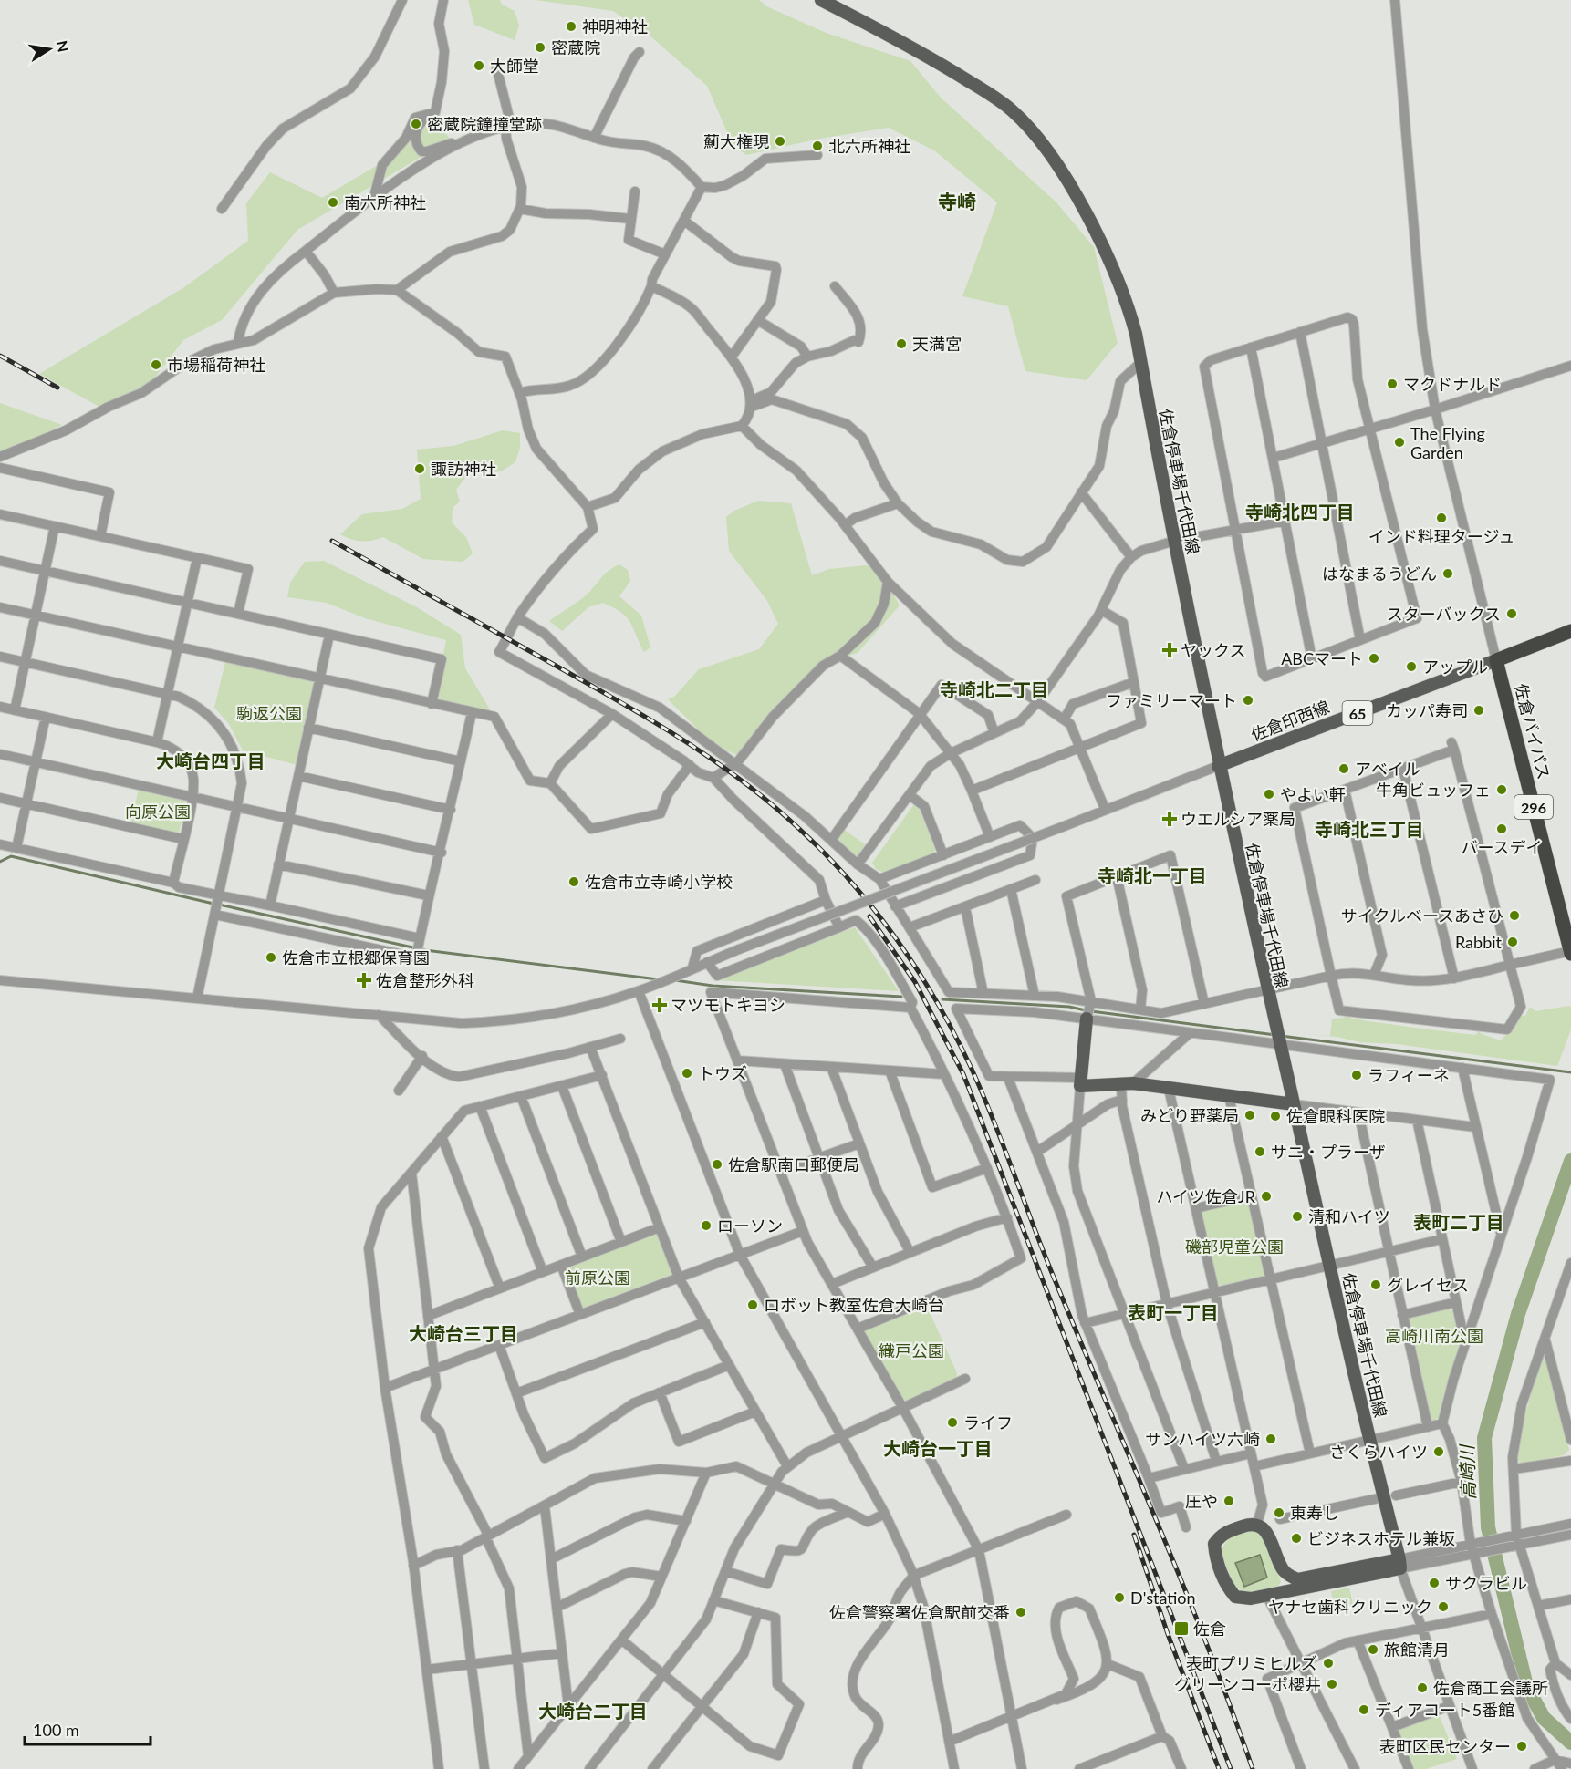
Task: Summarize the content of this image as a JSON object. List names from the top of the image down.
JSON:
{
  "streets": {
    "highway": ["佐倉バイパス", "296"],
    "main road": ["佐倉停車場千代田線", "65", "佐倉印西線"]
  },
  "crossings": [
    ["佐倉停車場千代田線", "佐倉印西線"],
    ["佐倉印西線", "佐倉バイパス"]
  ],
  "districts": [
    "寺崎",
    "寺崎北四丁目",
    "寺崎北二丁目",
    "大崎台四丁目",
    "寺崎北三丁目",
    "寺崎北一丁目",
    "表町二丁目",
    "表町一丁目",
    "大崎台三丁目",
    "大崎台一丁目",
    "大崎台二丁目"
  ],
  "water": ["高崎川"],
  "parks": [
    "駒返公園",
    "向原公園",
    "磯部児童公園",
    "前原公園",
    "高崎川南公園",
    "織戸公園"
  ],
  "places": {
    "other": [
      "神明神社",
      "密蔵院",
      "大師堂",
      "密蔵院鐘撞堂跡",
      "薊大権現",
      "北六所神社",
      "南六所神社",
      "天満宮",
      "市場稲荷神社",
      "マクドナルド",
      "The Flying Garden",
      "諏訪神社",
      "インド料理タージュ",
      "はなまるうどん",
      "スターバックス",
      "ABCマート",
      "アップル",
      "ファミリーマート",
      "カッパ寿司",
      "アベイル",
      "牛角ビュッフェ",
      "やよい軒",
      "バースデイ",
      "佐倉市立寺崎小学校",
      "サイクルベースあさひ",
      "Rabbit",
      "佐倉市立根郷保育園",
      "トウズ",
      "ラフィーネ",
      "みどり野薬局",
      "佐倉眼科医院",
      "サニ・プラーザ",
      "佐倉駅南口郵便局",
      "ハイツ佐倉JR",
      "清和ハイツ",
      "ローソン",
      "グレイセス",
      "ロボット教室佐倉大崎台",
      "ライフ",
      "サンハイツ六崎",
      "さくらハイツ",
      "圧や",
      "東寿し",
      "ビジネスホテル兼坂",
      "サクラビル",
      "D'station",
      "ヤナセ歯科クリニック",
      "佐倉警察署佐倉駅前交番",
      "旅館清月",
      "表町プリミヒルズ",
      "グリーンコーポ櫻井",
      "佐倉商工会議所",
      "ディアコート5番館",
      "表町区民センター"
    ],
    "health": [
      "ヤックス",
      "ウエルシア薬局",
      "佐倉整形外科",
      "マツモトキヨシ"
    ],
    "transit": ["佐倉"]
  },
  "scale_bar": "100 m",
  "north": "right"
}
